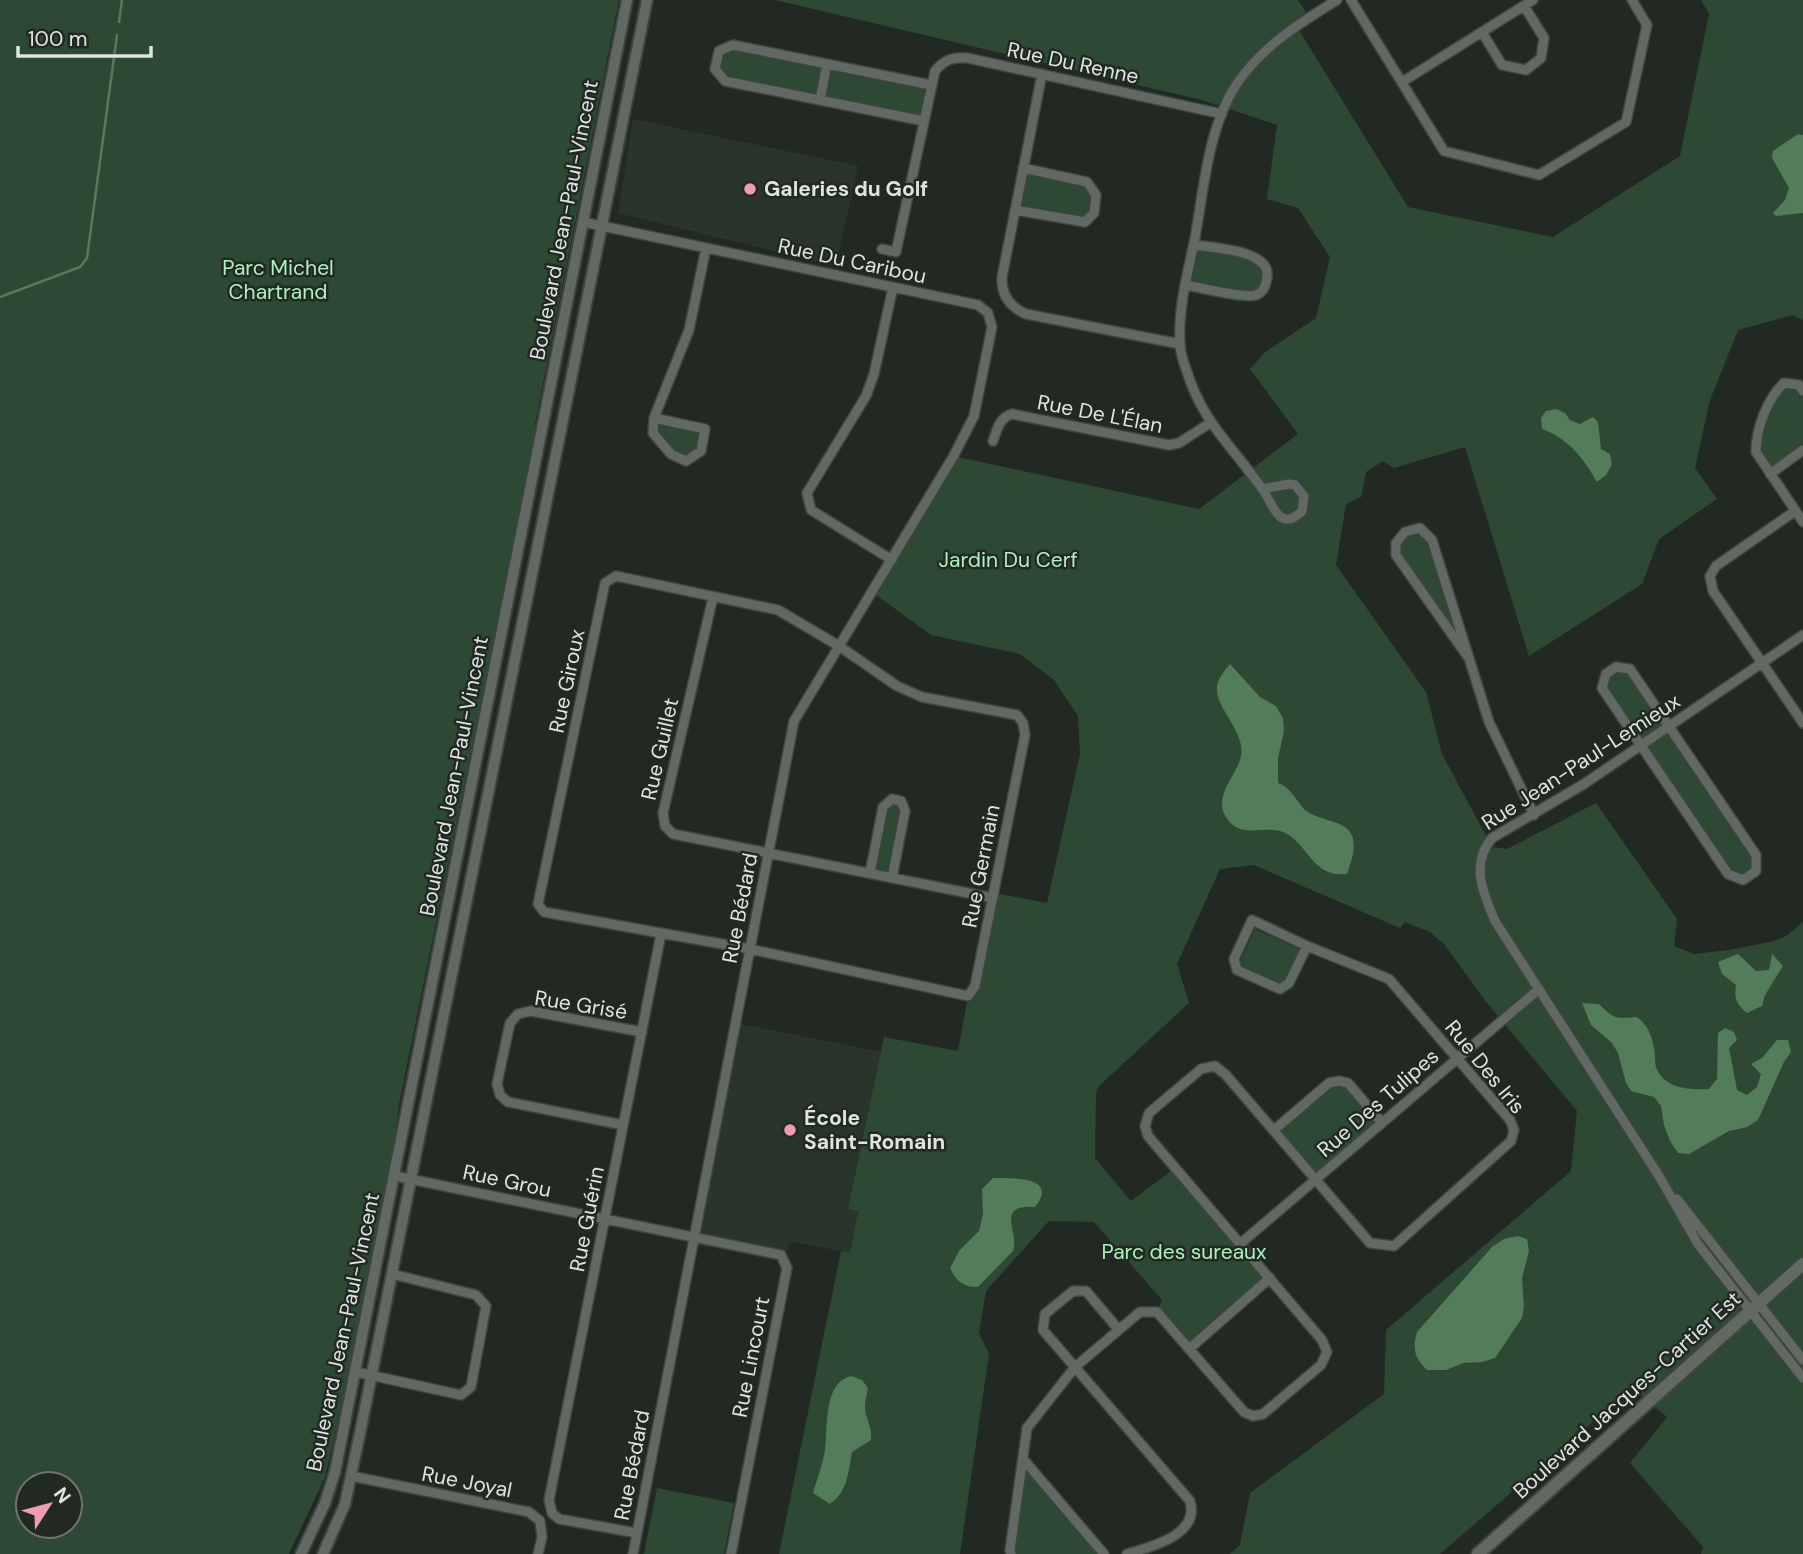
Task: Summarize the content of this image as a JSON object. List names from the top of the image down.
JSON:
{
  "streets": {
    "main road": ["Boulevard Jacques-Cartier Est"],
    "street": [
      "Rue Du Renne",
      "Boulevard Jean-Paul-Vincent",
      "Rue Du Caribou",
      "Rue De L'Élan",
      "Rue Giroux",
      "Rue Guillet",
      "Rue Jean-Paul-Lemieux",
      "Rue Germain",
      "Rue Bédard",
      "Rue Grisé",
      "Rue Des Iris",
      "Rue Des Tulipes",
      "Rue Grou",
      "Rue Guérin",
      "Rue Lincourt",
      "Rue Joyal"
    ]
  },
  "crossings": [
    ["Boulevard Jean-Paul-Vincent", "Rue Du Caribou"],
    ["Boulevard Jean-Paul-Vincent", "Rue Grou"],
    ["Boulevard Jean-Paul-Vincent", "Rue Joyal"],
    ["Rue Du Caribou", "Rue Bédard"],
    ["Rue Giroux", "Rue Guillet"],
    ["Rue Giroux", "Rue Germain"],
    ["Rue Giroux", "Rue Bédard"],
    ["Rue Giroux", "Rue Guérin"],
    ["Rue Guillet", "Rue Germain"],
    ["Rue Guillet", "Rue Bédard"],
    ["Rue Jean-Paul-Lemieux", "Rue Des Tulipes"],
    ["Rue Jean-Paul-Lemieux", "Boulevard Jacques-Cartier Est"],
    ["Rue Germain", "Rue Bédard"],
    ["Rue Bédard", "Rue Grou"],
    ["Rue Bédard", "Rue Guérin"],
    ["Rue Bédard", "Rue Lincourt"],
    ["Rue Grisé", "Rue Guérin"],
    ["Rue Des Iris", "Rue Des Tulipes"],
    ["Rue Grou", "Rue Guérin"],
    ["Rue Grou", "Rue Lincourt"]
  ],
  "parks": ["Parc Michel Chartrand", "Jardin Du Cerf", "Parc des sureaux"],
  "places": ["Galeries du Golf", "École Saint-Romain"],
  "scale_bar": "100 m",
  "north": "top right"
}
